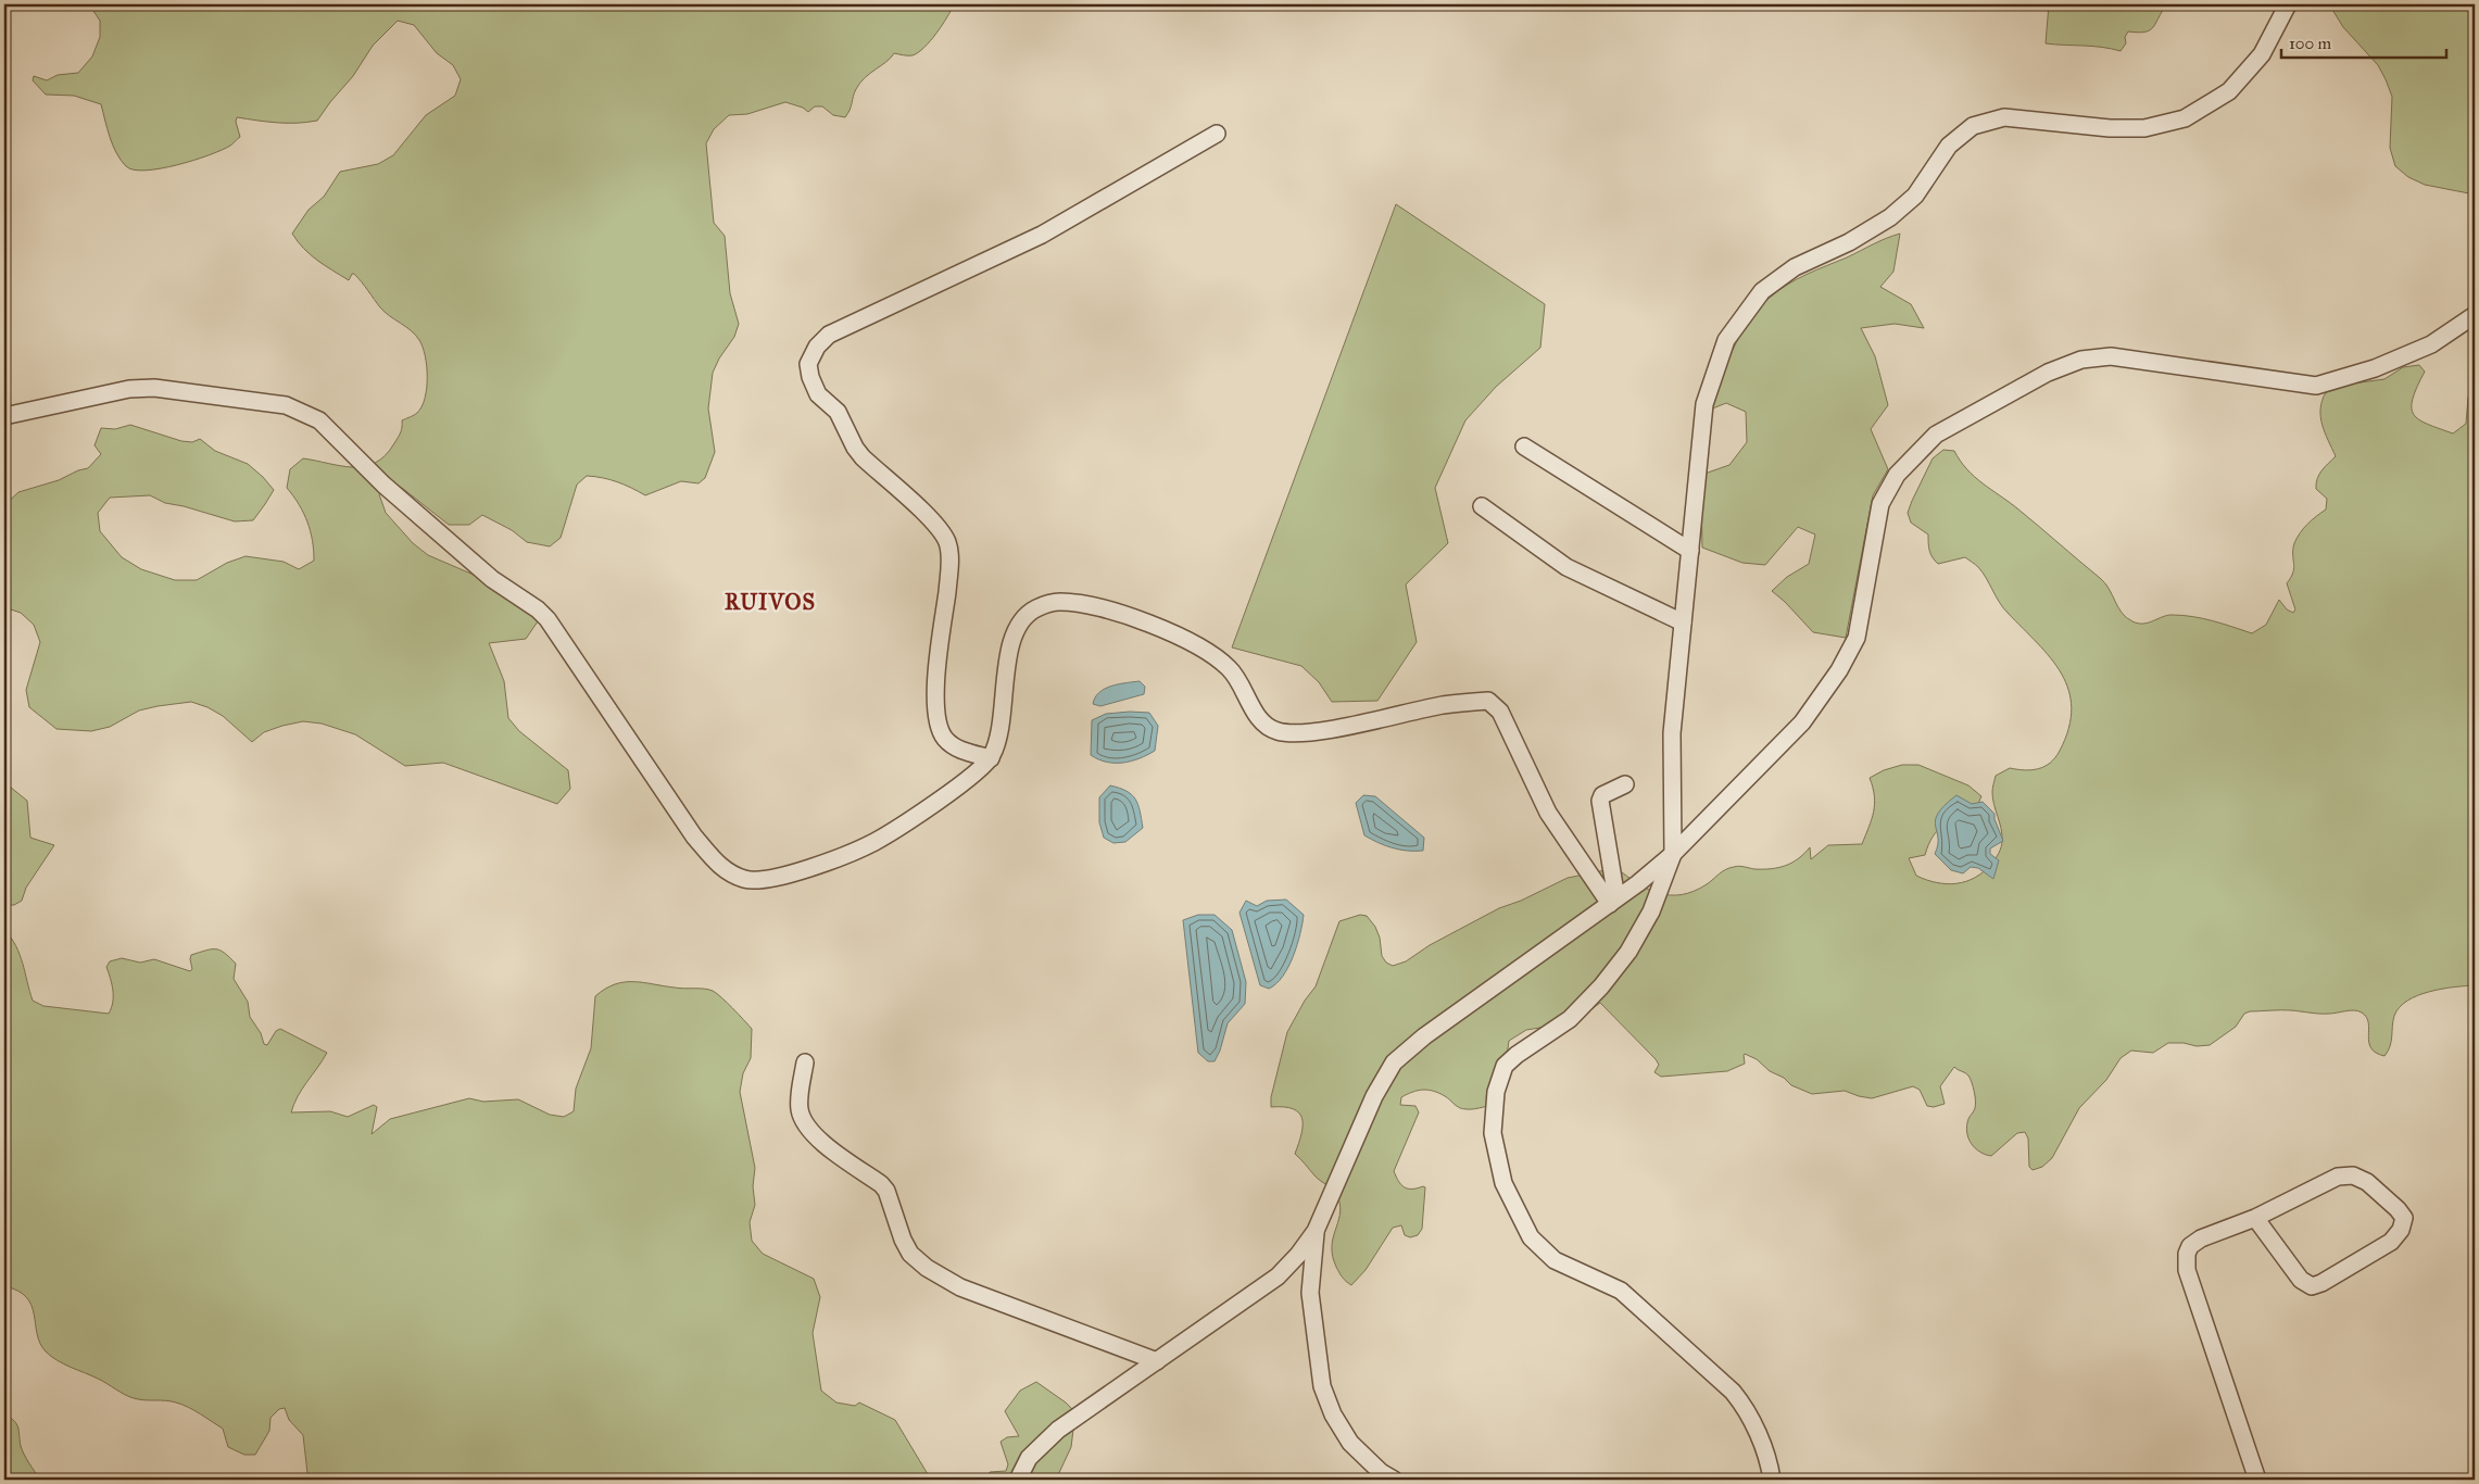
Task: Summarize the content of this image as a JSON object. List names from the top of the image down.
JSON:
{
  "districts": ["RUIVOS"],
  "scale_bar": "100 m"
}
